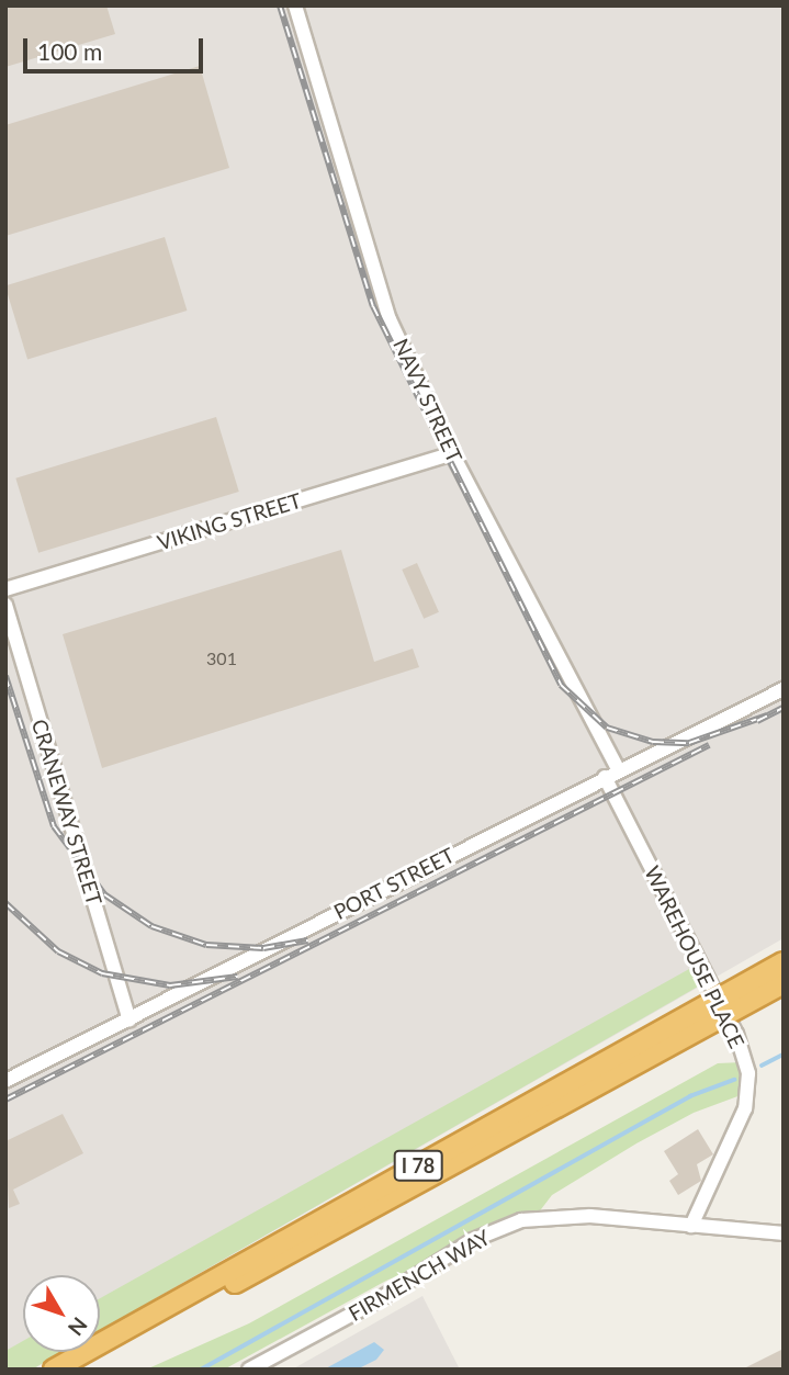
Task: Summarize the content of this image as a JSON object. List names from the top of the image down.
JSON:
{
  "streets": {
    "highway": ["I 78"],
    "street": [
      "NAVY STREET",
      "VIKING STREET",
      "CRANEWAY STREET",
      "PORT STREET",
      "WAREHOUSE PLACE",
      "FIRMENCH WAY"
    ]
  },
  "crossings": [
    ["NAVY STREET", "VIKING STREET"],
    ["NAVY STREET", "PORT STREET"],
    ["CRANEWAY STREET", "PORT STREET"],
    ["PORT STREET", "WAREHOUSE PLACE"],
    ["WAREHOUSE PLACE", "FIRMENCH WAY"]
  ],
  "house_numbers": ["301"],
  "scale_bar": "100 m",
  "north": "bottom right"
}
